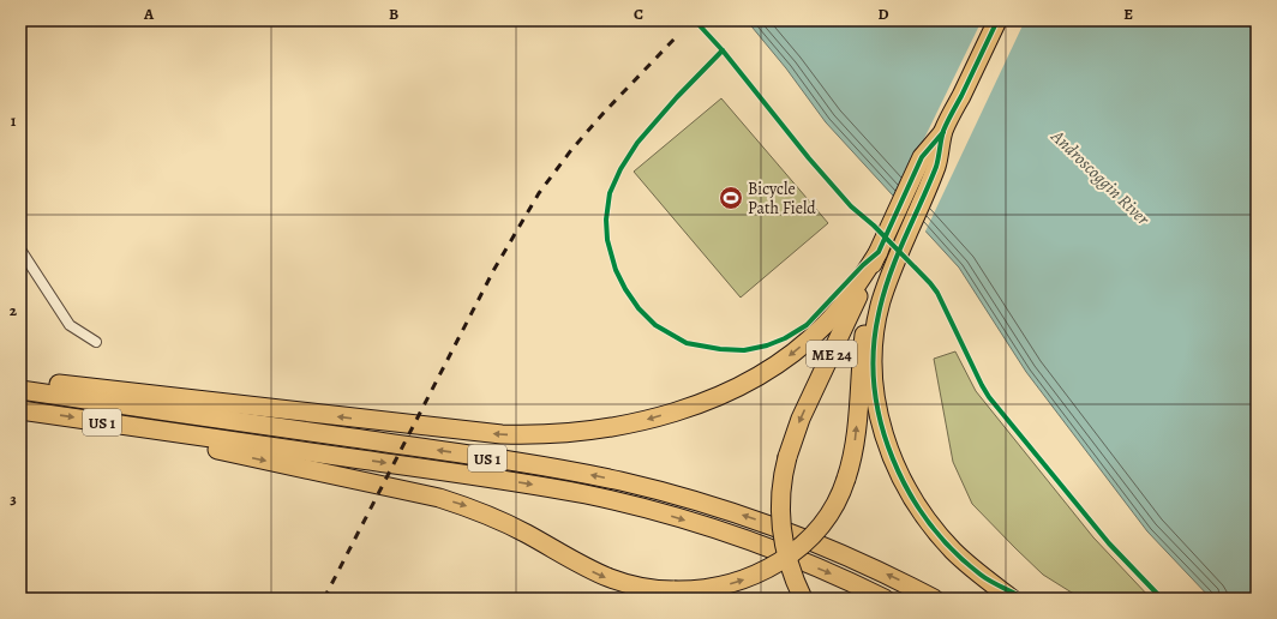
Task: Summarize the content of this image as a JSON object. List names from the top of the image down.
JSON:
{
  "streets": {
    "highway": ["ME 24", "US 1"]
  },
  "water": ["Androscoggin River"],
  "places": {
    "sports": ["Bicycle Path Field"]
  },
  "grid": {
    "columns": [
      "A",
      "B",
      "C",
      "D",
      "E"
    ],
    "rows": ["1", "2", "3"]
  }
}
